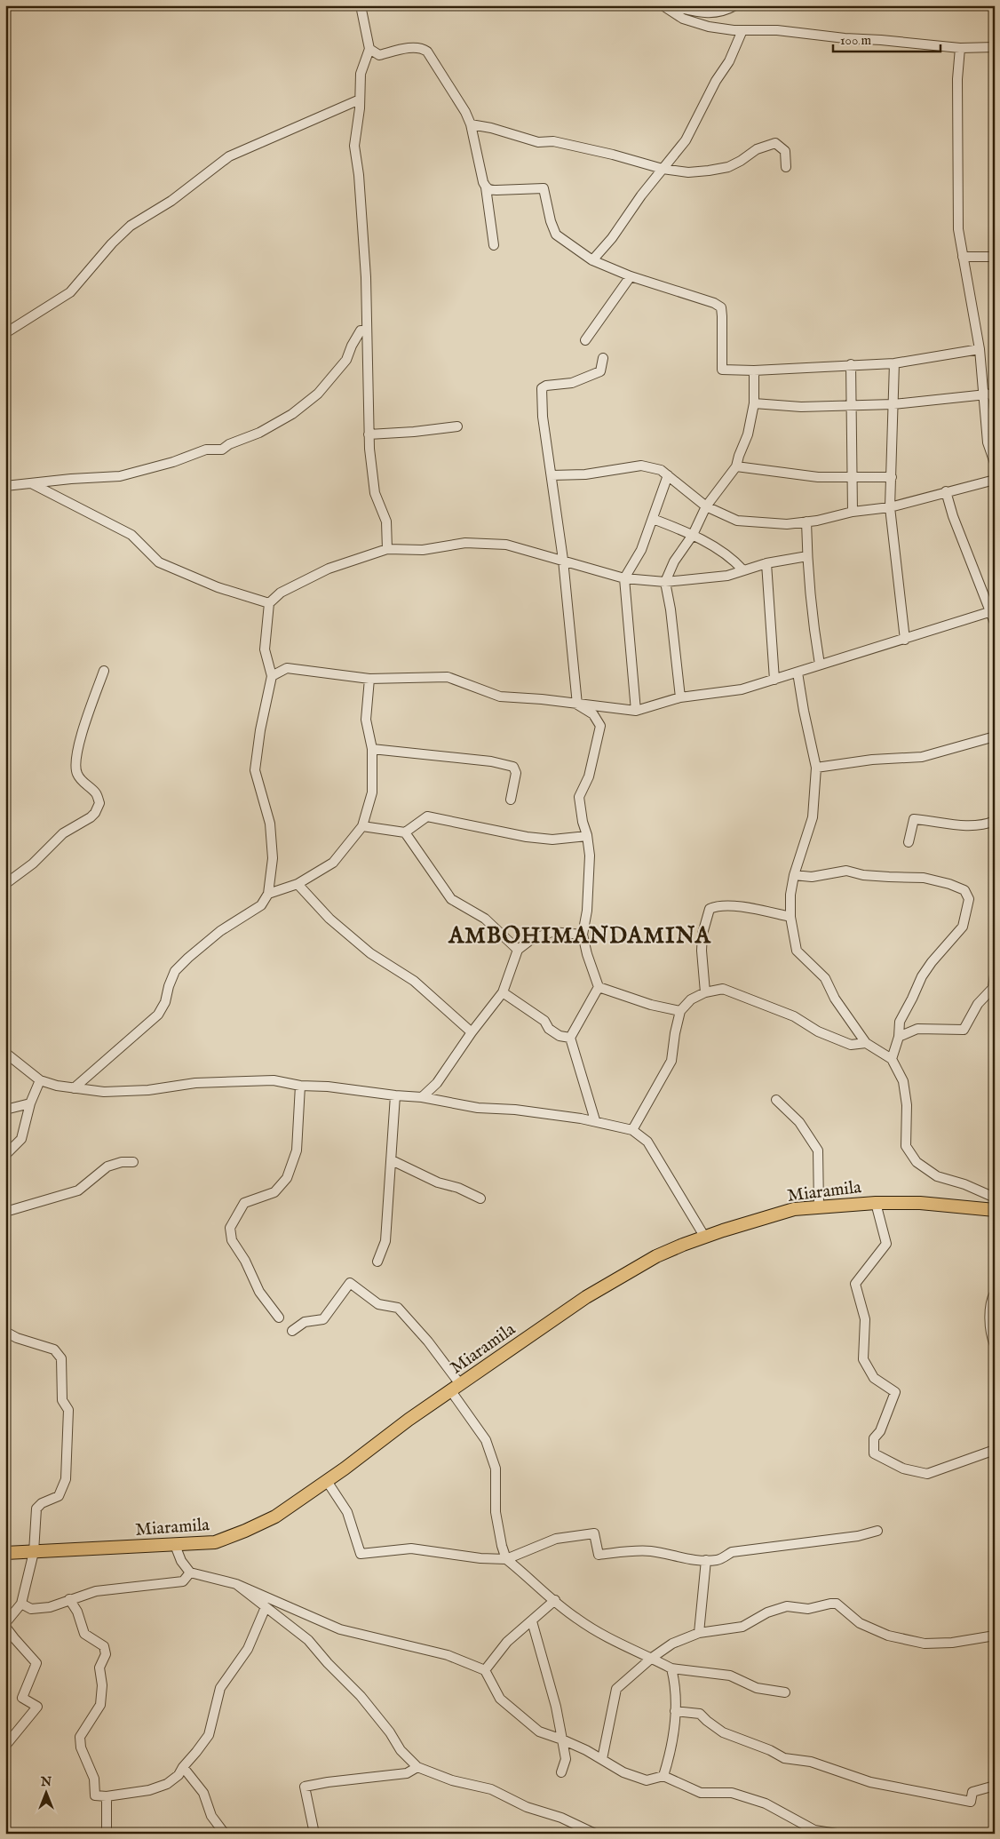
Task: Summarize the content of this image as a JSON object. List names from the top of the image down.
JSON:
{
  "streets": {
    "main road": ["Miaramila"]
  },
  "districts": ["AMBOHIMANDAMINA"],
  "scale_bar": "100 m",
  "north": "top"
}
